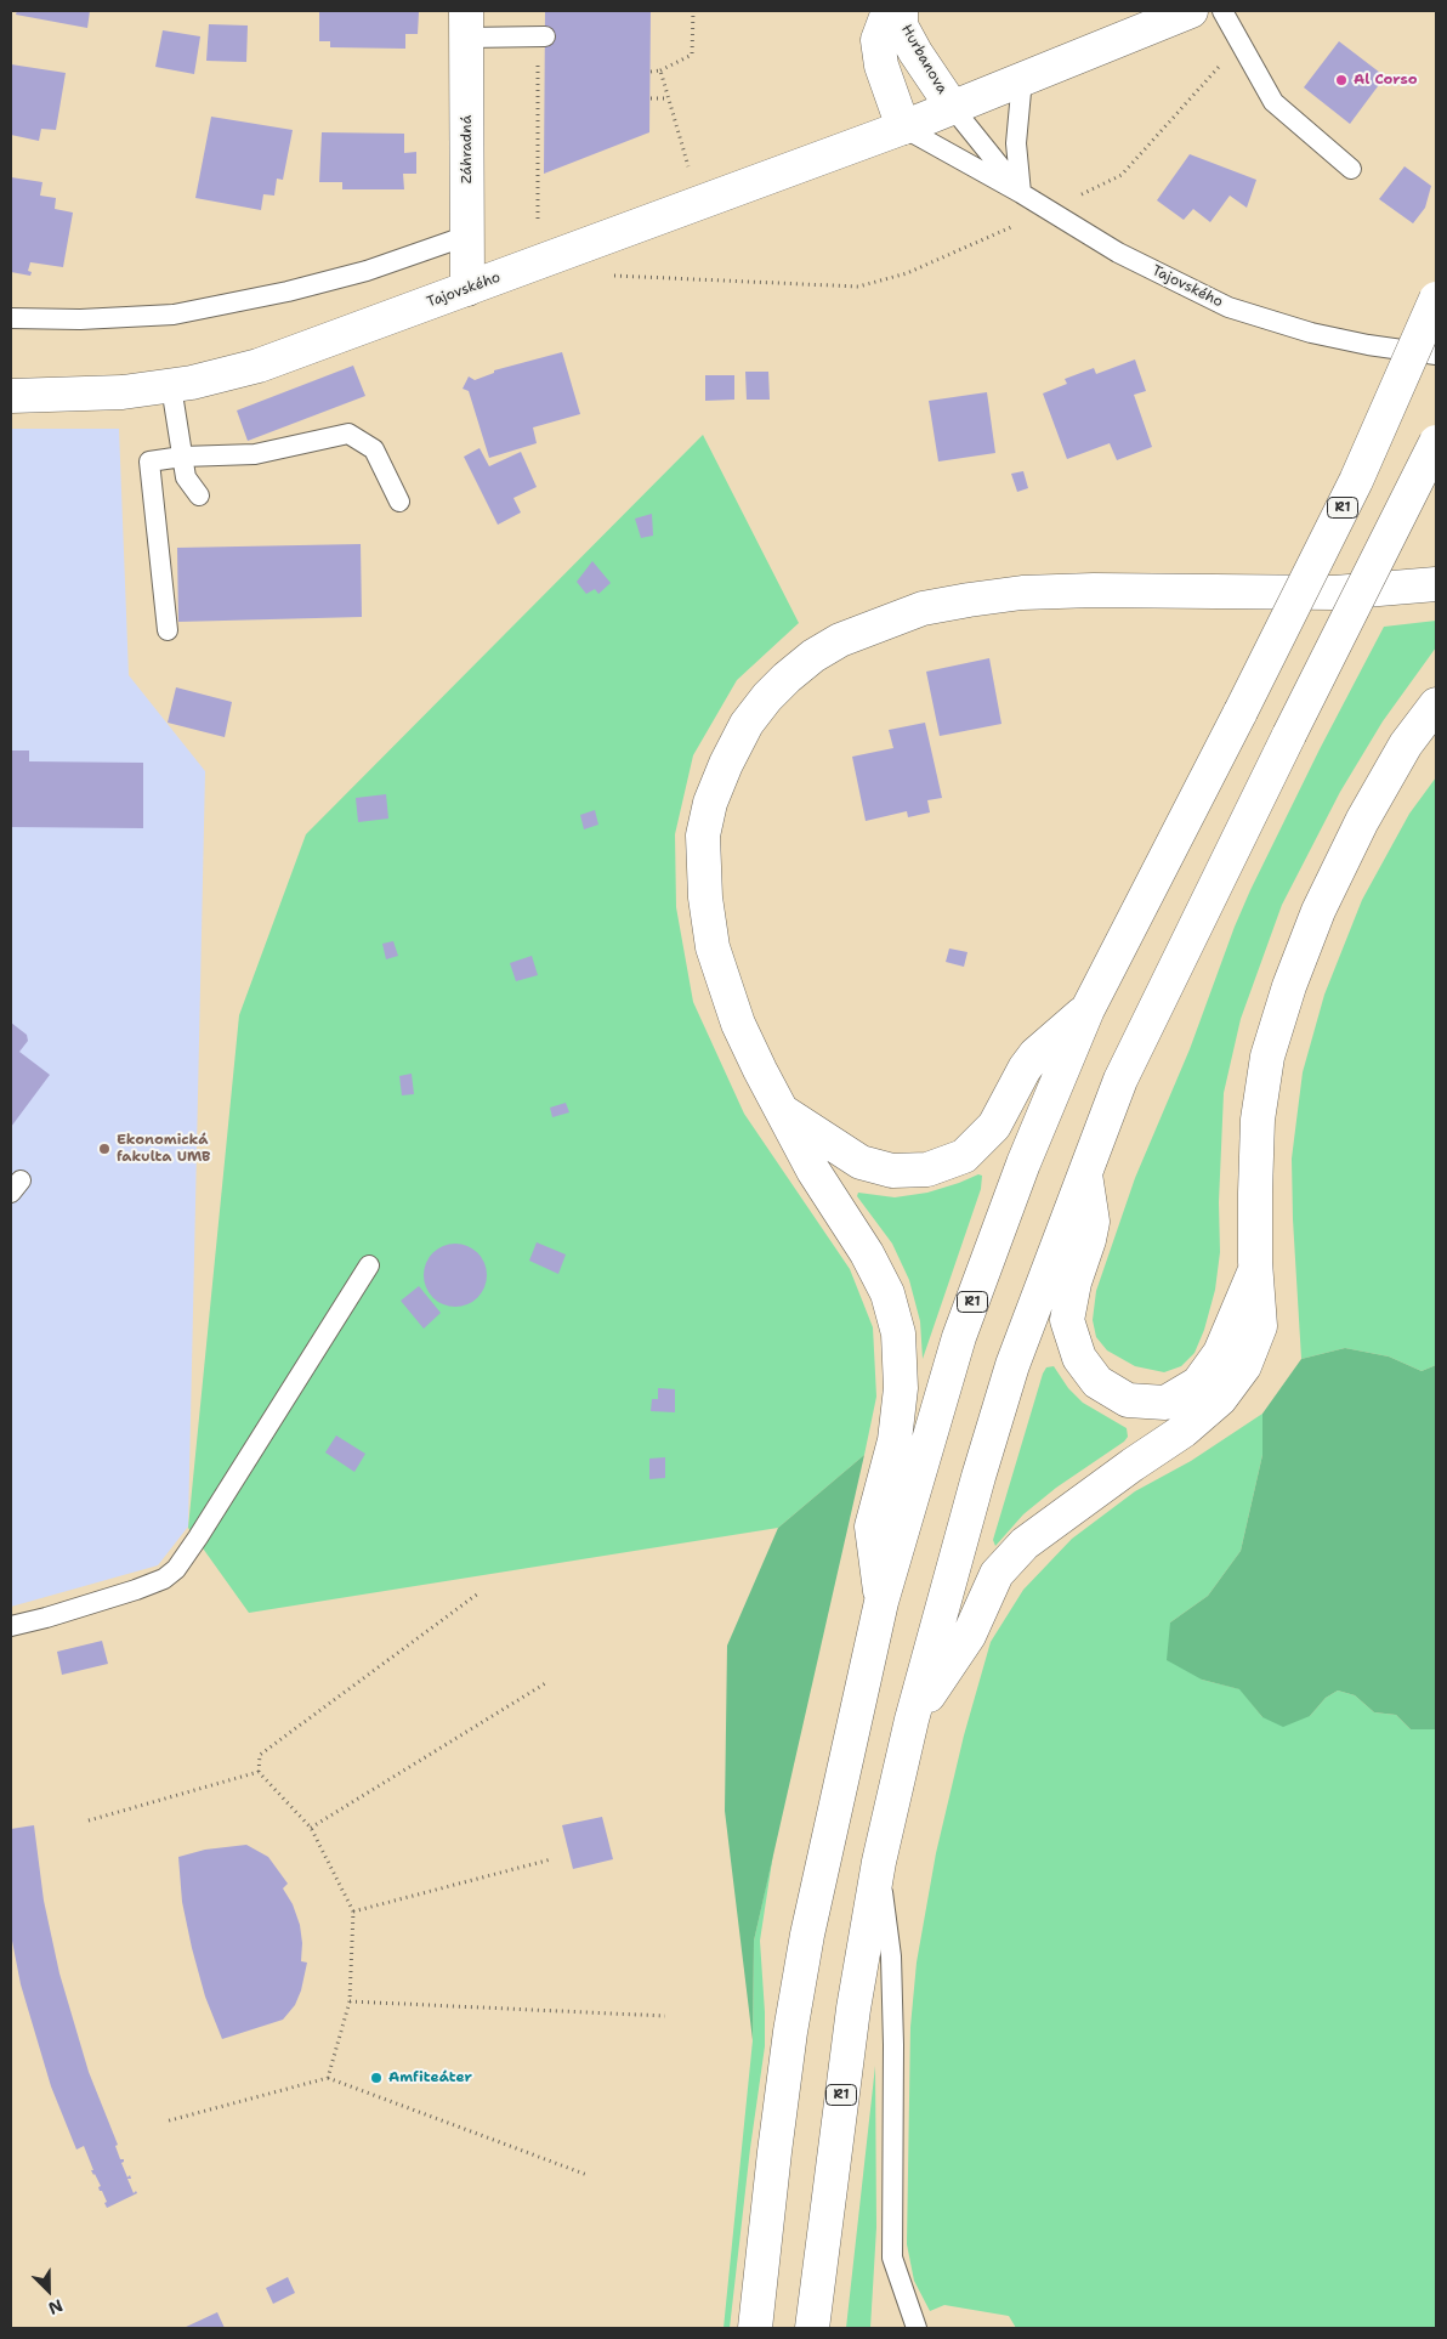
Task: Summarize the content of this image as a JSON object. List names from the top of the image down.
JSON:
{
  "streets": {
    "main road": [
      "Hurbanova",
      "Záhradná",
      "Tajovského",
      "R1"
    ]
  },
  "crossings": [
    ["Hurbanova", "Tajovského"],
    ["Záhradná", "Tajovského"]
  ],
  "places": ["Al Corso", "Ekonomická fakulta UMB", "Amfiteáter"],
  "north": "bottom right"
}
